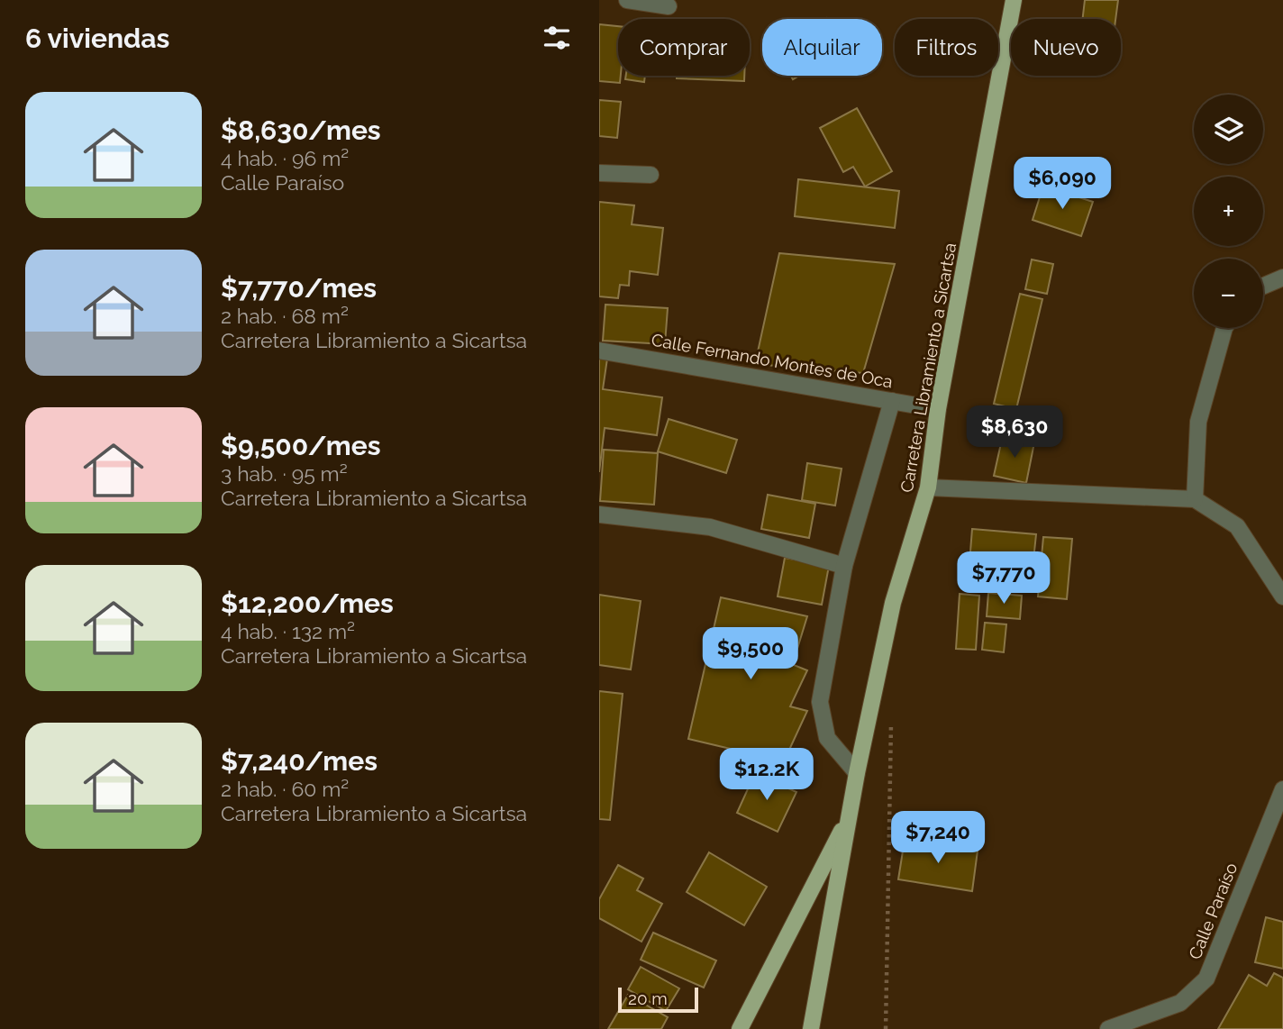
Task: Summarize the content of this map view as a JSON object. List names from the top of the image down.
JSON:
{
  "streets": {
    "main road": ["Carretera Libramiento a Sicartsa"],
    "street": ["Calle Fernando Montes de Oca", "Calle Paraíso"]
  },
  "crossings": [
    ["Calle Fernando Montes de Oca", "Carretera Libramiento a Sicartsa"]
  ],
  "scale_bar": "20 m",
  "page": {
    "heading": "6 viviendas",
    "chip": [
      "Comprar",
      "Alquilar",
      "Filtros",
      "Nuevo"
    ],
    "list": [
      {
        "name": "$8,630/mes",
        "note": "4 hab. · 96 m² · Calle Paraíso"
      },
      {
        "name": "$7,770/mes",
        "note": "2 hab. · 68 m² · Carretera Libramiento a Sicartsa"
      },
      {
        "name": "$9,500/mes",
        "note": "3 hab. · 95 m² · Carretera Libramiento a Sicartsa"
      },
      {
        "name": "$12,200/mes",
        "note": "4 hab. · 132 m² · Carretera Libramiento a Sicartsa"
      },
      {
        "name": "$7,240/mes",
        "note": "2 hab. · 60 m² · Carretera Libramiento a Sicartsa"
      }
    ],
    "map_buttons": ["+", "−"],
    "price": [
      "$6,090",
      "$8,630",
      "$7,770",
      "$9,500",
      "$12.2K",
      "$7,240"
    ],
    "scale": "20 m"
  }
}
